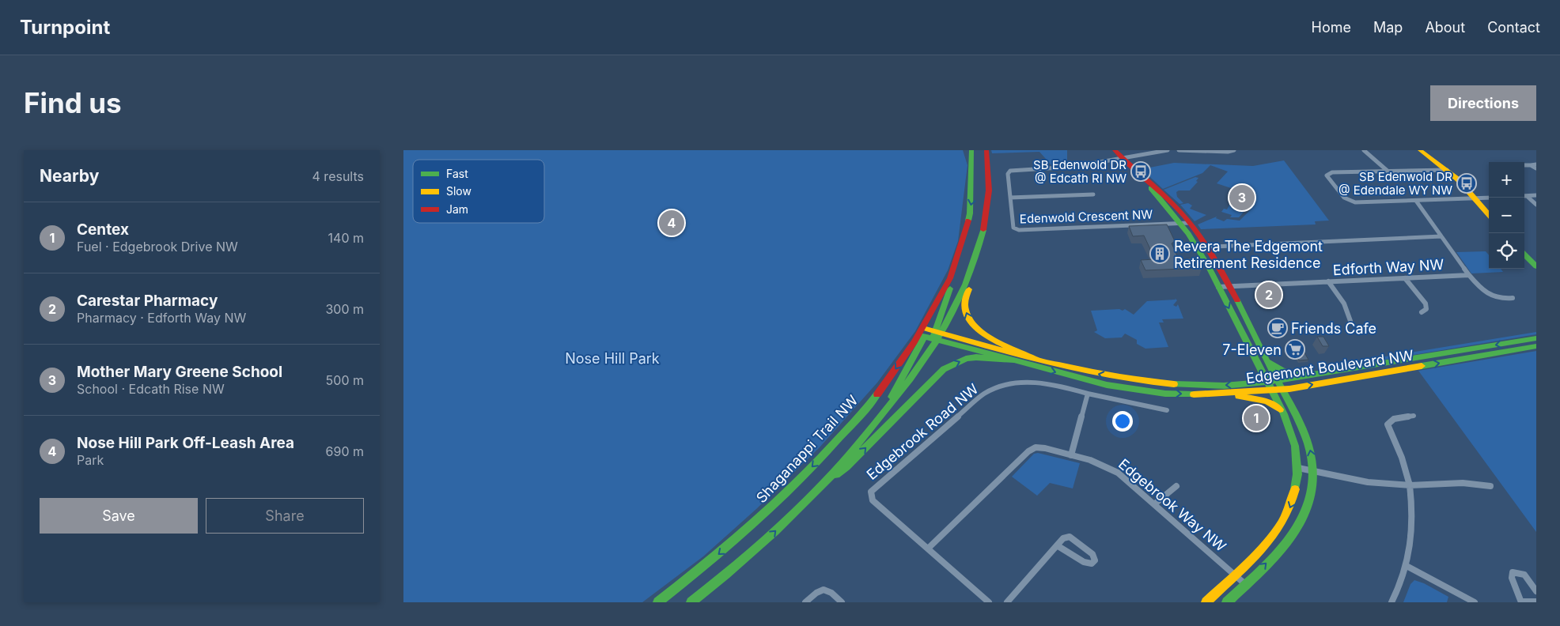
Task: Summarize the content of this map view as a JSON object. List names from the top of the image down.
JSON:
{
  "streets": {
    "main road": ["Edgemont Boulevard NW", "Shaganappi Trail NW"],
    "street": [
      "Edenwold Crescent NW",
      "Edforth Way NW",
      "Edgebrook Road NW",
      "Edgebrook Way NW"
    ]
  },
  "crossings": [
    ["Edgemont Boulevard NW", "Shaganappi Trail NW"],
    ["Edgebrook Road NW", "Edgebrook Way NW"]
  ],
  "parks": ["Nose Hill Park"],
  "places": {
    "bus stop": ["SB Edenwold DR @ Edcath RI NW", "SB Edenwold DR @ Edendale WY NW"],
    "building": ["Revera The Edgemont Retirement Residence"],
    "cafe": ["Friends Cafe"],
    "supermarket": ["7-Eleven"]
  },
  "legend": ["Fast", "Slow", "Jam"],
  "page": {
    "header": "Turnpoint",
    "nav": [
      "Home",
      "Map",
      "About",
      "Contact"
    ],
    "buttons": [
      "Directions",
      ["Save", "Share"]
    ],
    "title": "Find us",
    "heading": ["Nearby", "4 results"],
    "map_buttons": ["+", "−"],
    "pins": [
      "3",
      "4",
      "2",
      "1"
    ],
    "list": [
      {
        "mark": "1",
        "name": "Centex",
        "note": "Fuel · Edgebrook Drive NW",
        "value": "140 m"
      },
      {
        "mark": "2",
        "name": "Carestar Pharmacy",
        "note": "Pharmacy · Edforth Way NW",
        "value": "300 m"
      },
      {
        "mark": "3",
        "name": "Mother Mary Greene School",
        "note": "School · Edcath Rise NW",
        "value": "500 m"
      },
      {
        "mark": "4",
        "name": "Nose Hill Park Off-Leash Area",
        "note": "Park",
        "value": "690 m"
      }
    ]
  }
}
